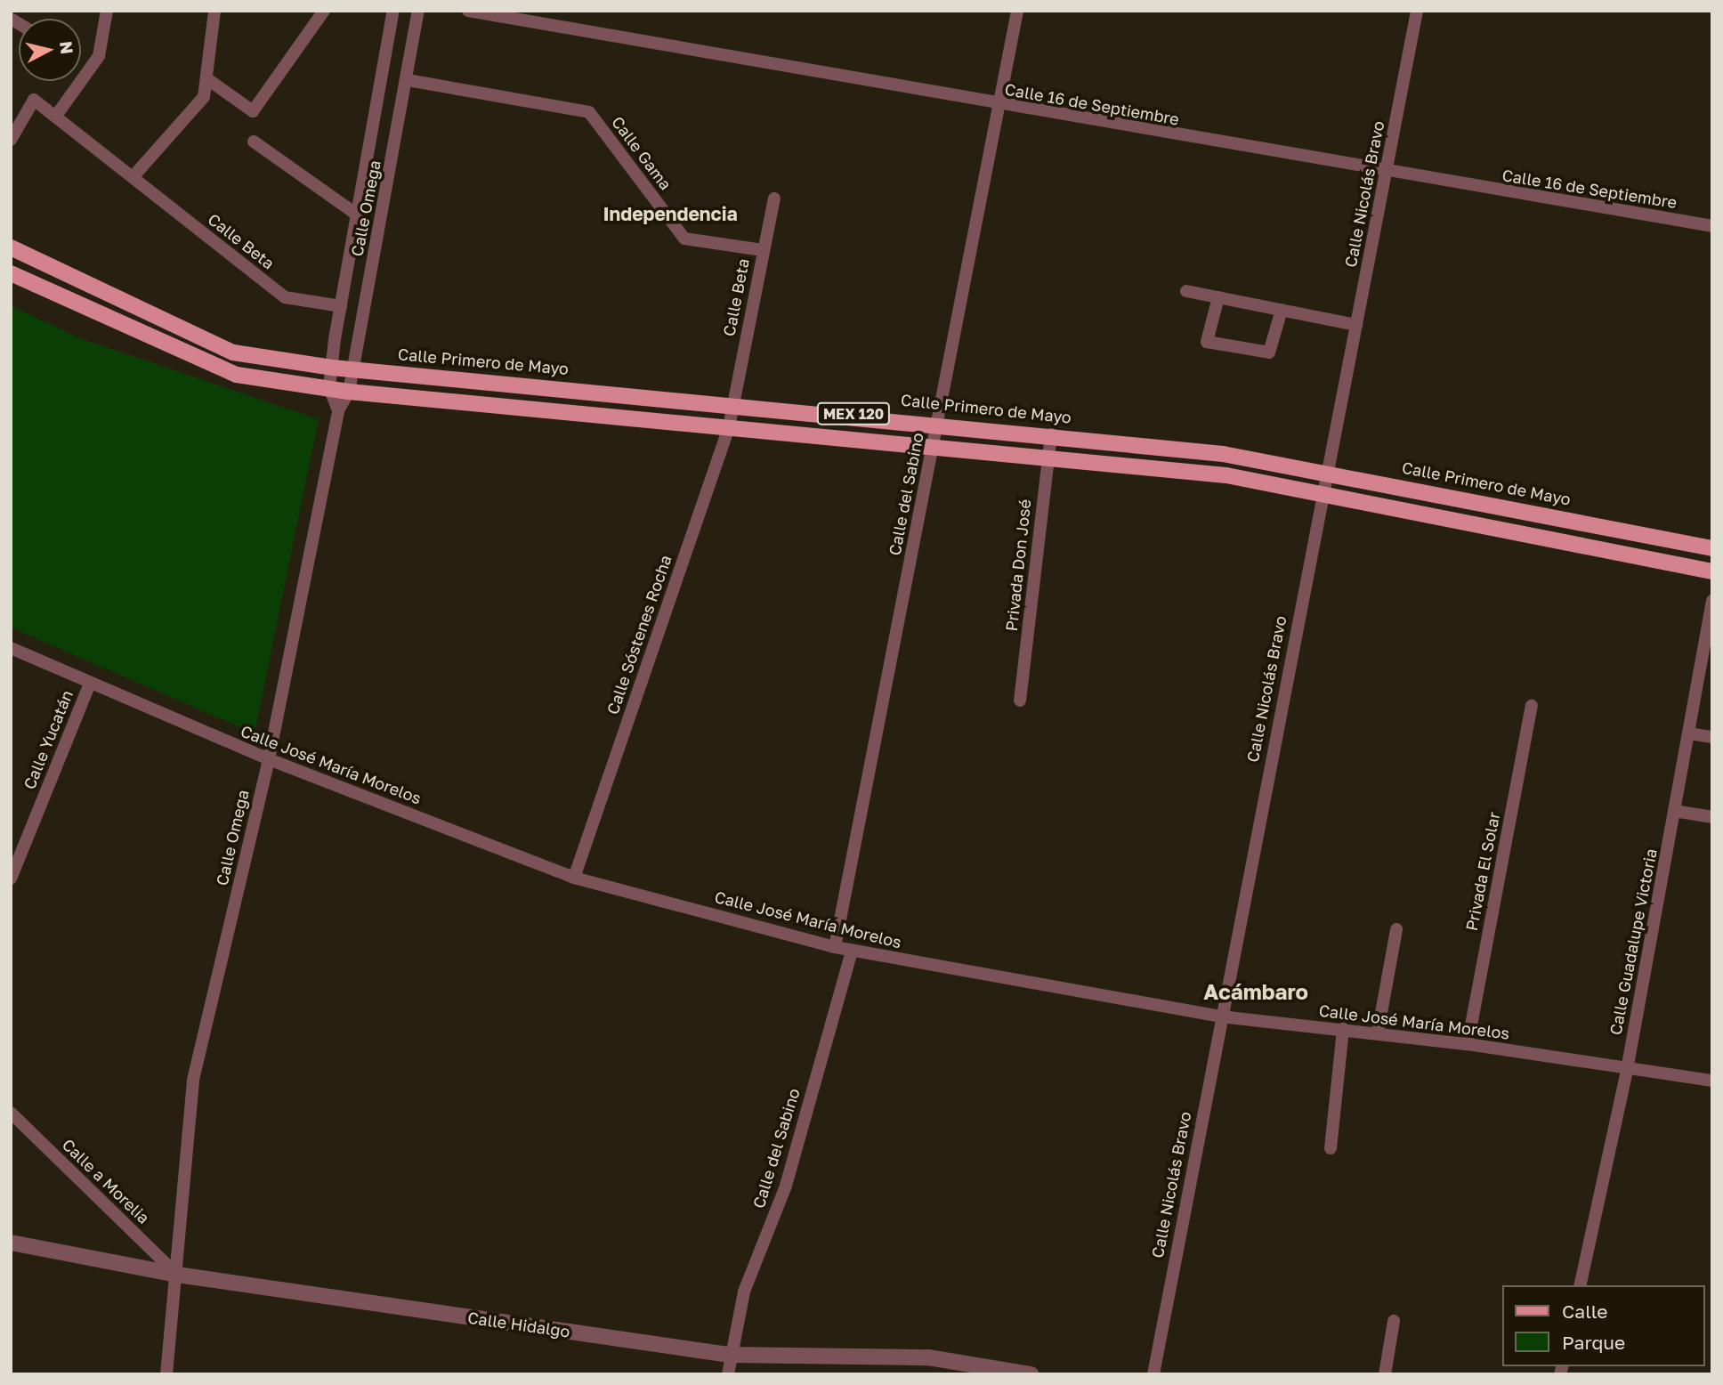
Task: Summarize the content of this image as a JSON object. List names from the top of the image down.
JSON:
{
  "streets": {
    "main road": ["Calle Primero de Mayo", "MEX 120"],
    "street": [
      "Calle 16 de Septiembre",
      "Calle Gama",
      "Calle Nicolás Bravo",
      "Calle Omega",
      "Calle Beta",
      "Calle del Sabino",
      "Privada Don José",
      "Calle Sóstenes Rocha",
      "Calle Yucatán",
      "Calle José María Morelos",
      "Privada El Solar",
      "Calle Guadalupe Victoria",
      "Calle a Morelia",
      "Calle Hidalgo"
    ]
  },
  "crossings": [
    ["Calle 16 de Septiembre", "Calle Nicolás Bravo"],
    ["Calle 16 de Septiembre", "Calle del Sabino"],
    ["Calle Gama", "Calle Omega"],
    ["Calle Gama", "Calle Beta"],
    ["Calle Nicolás Bravo", "Calle Primero de Mayo"],
    ["Calle Nicolás Bravo", "MEX 120"],
    ["Calle Nicolás Bravo", "Calle José María Morelos"],
    ["Calle Omega", "Calle Beta"],
    ["Calle Omega", "Calle Primero de Mayo"],
    ["Calle Omega", "MEX 120"],
    ["Calle Omega", "Calle José María Morelos"],
    ["Calle Omega", "Calle a Morelia"],
    ["Calle Omega", "Calle Hidalgo"],
    ["Calle Beta", "Calle Primero de Mayo"],
    ["Calle Beta", "Calle Sóstenes Rocha"],
    ["Calle Primero de Mayo", "Calle del Sabino"],
    ["Calle Primero de Mayo", "Privada Don José"],
    ["Calle Primero de Mayo", "Calle Sóstenes Rocha"],
    ["MEX 120", "Calle del Sabino"],
    ["MEX 120", "Privada Don José"],
    ["MEX 120", "Calle Sóstenes Rocha"],
    ["Calle del Sabino", "Calle José María Morelos"],
    ["Calle del Sabino", "Calle Hidalgo"],
    ["Calle Sóstenes Rocha", "Calle José María Morelos"],
    ["Calle Yucatán", "Calle José María Morelos"],
    ["Calle José María Morelos", "Privada El Solar"],
    ["Calle José María Morelos", "Calle Guadalupe Victoria"],
    ["Calle a Morelia", "Calle Hidalgo"]
  ],
  "districts": ["Independencia", "Acámbaro"],
  "legend": ["Calle", "Parque"],
  "north": "right"
}
